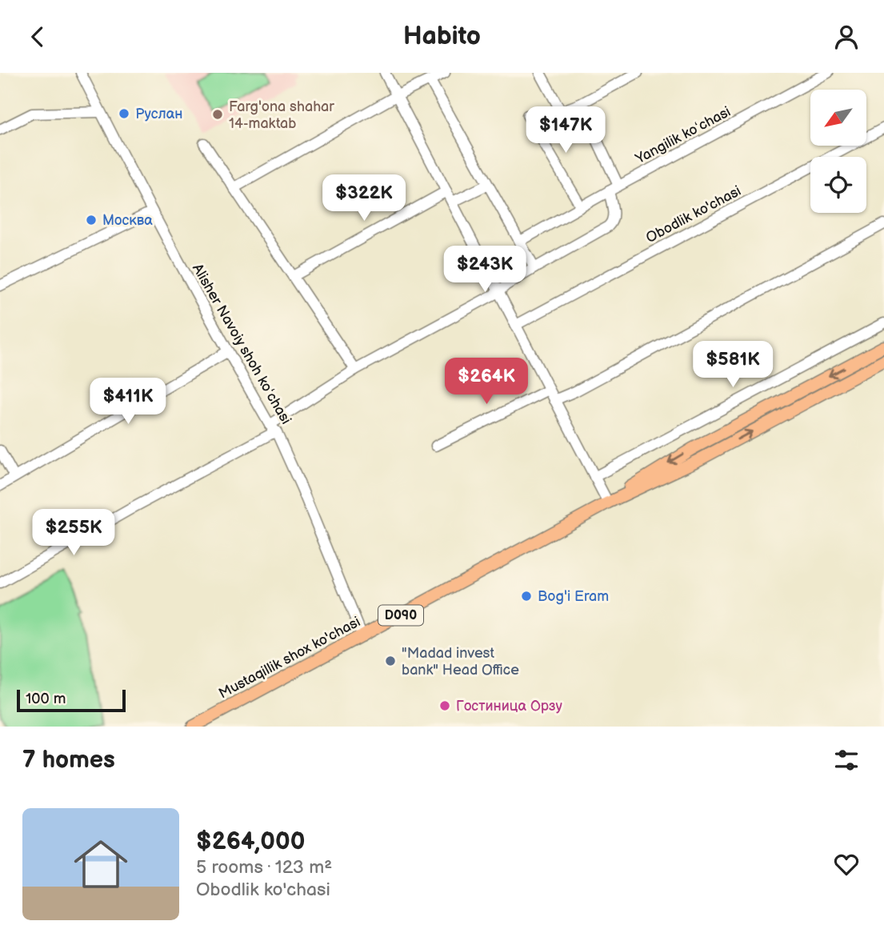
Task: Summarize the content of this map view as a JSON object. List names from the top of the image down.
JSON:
{
  "streets": {
    "main road": ["D090", "Mustaqillik shox ko'chasi"],
    "street": ["Yangilik koʻchasi", "Obodlik ko'chasi", "Alisher Navoiy shoh koʻchasi"]
  },
  "crossings": [
    ["Alisher Navoiy shoh koʻchasi", "Mustaqillik shox ko'chasi"]
  ],
  "places": [
    "Руслан",
    "Farg'ona shahar 14-maktab",
    "Москва",
    "Bog'i Eram",
    "\"Madad invest bank\" Head Office",
    "Гостиница Орзу"
  ],
  "scale_bar": "100 m",
  "north": "bottom left",
  "page": {
    "header": "Habito",
    "price": [
      "$147K",
      "$322K",
      "$243K",
      "$581K",
      "$264K",
      "$411K",
      "$255K"
    ],
    "scale": "100 m",
    "heading": "7 homes",
    "list": [
      {
        "name": "$264,000",
        "note": "5 rooms · 123 m² · Obodlik ko'chasi"
      }
    ]
  }
}
